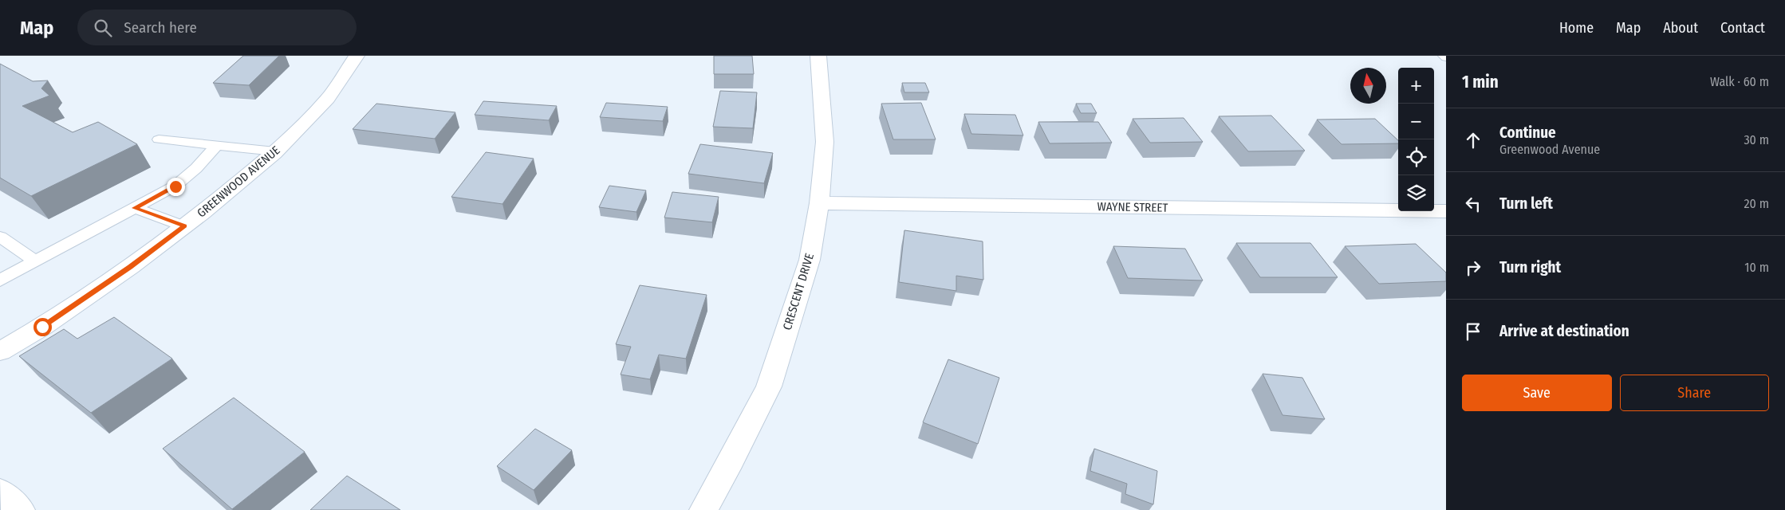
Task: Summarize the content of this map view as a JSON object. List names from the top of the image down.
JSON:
{
  "streets": {
    "street": ["GREENWOOD AVENUE", "WAYNE STREET", "CRESCENT DRIVE"]
  },
  "crossings": [
    ["WAYNE STREET", "CRESCENT DRIVE"]
  ],
  "north": "top",
  "page": {
    "header": "Map",
    "search": "Search here",
    "nav": [
      "Home",
      "Map",
      "About",
      "Contact"
    ],
    "heading": ["1 min", "Walk · 60 m"],
    "map_buttons": ["+", "−"],
    "list": [
      ["Continue", "Greenwood Avenue", "30 m"],
      ["Turn left", "20 m"],
      ["Turn right", "10 m"],
      "Arrive at destination"
    ],
    "buttons": ["Save", "Share"]
  }
}
